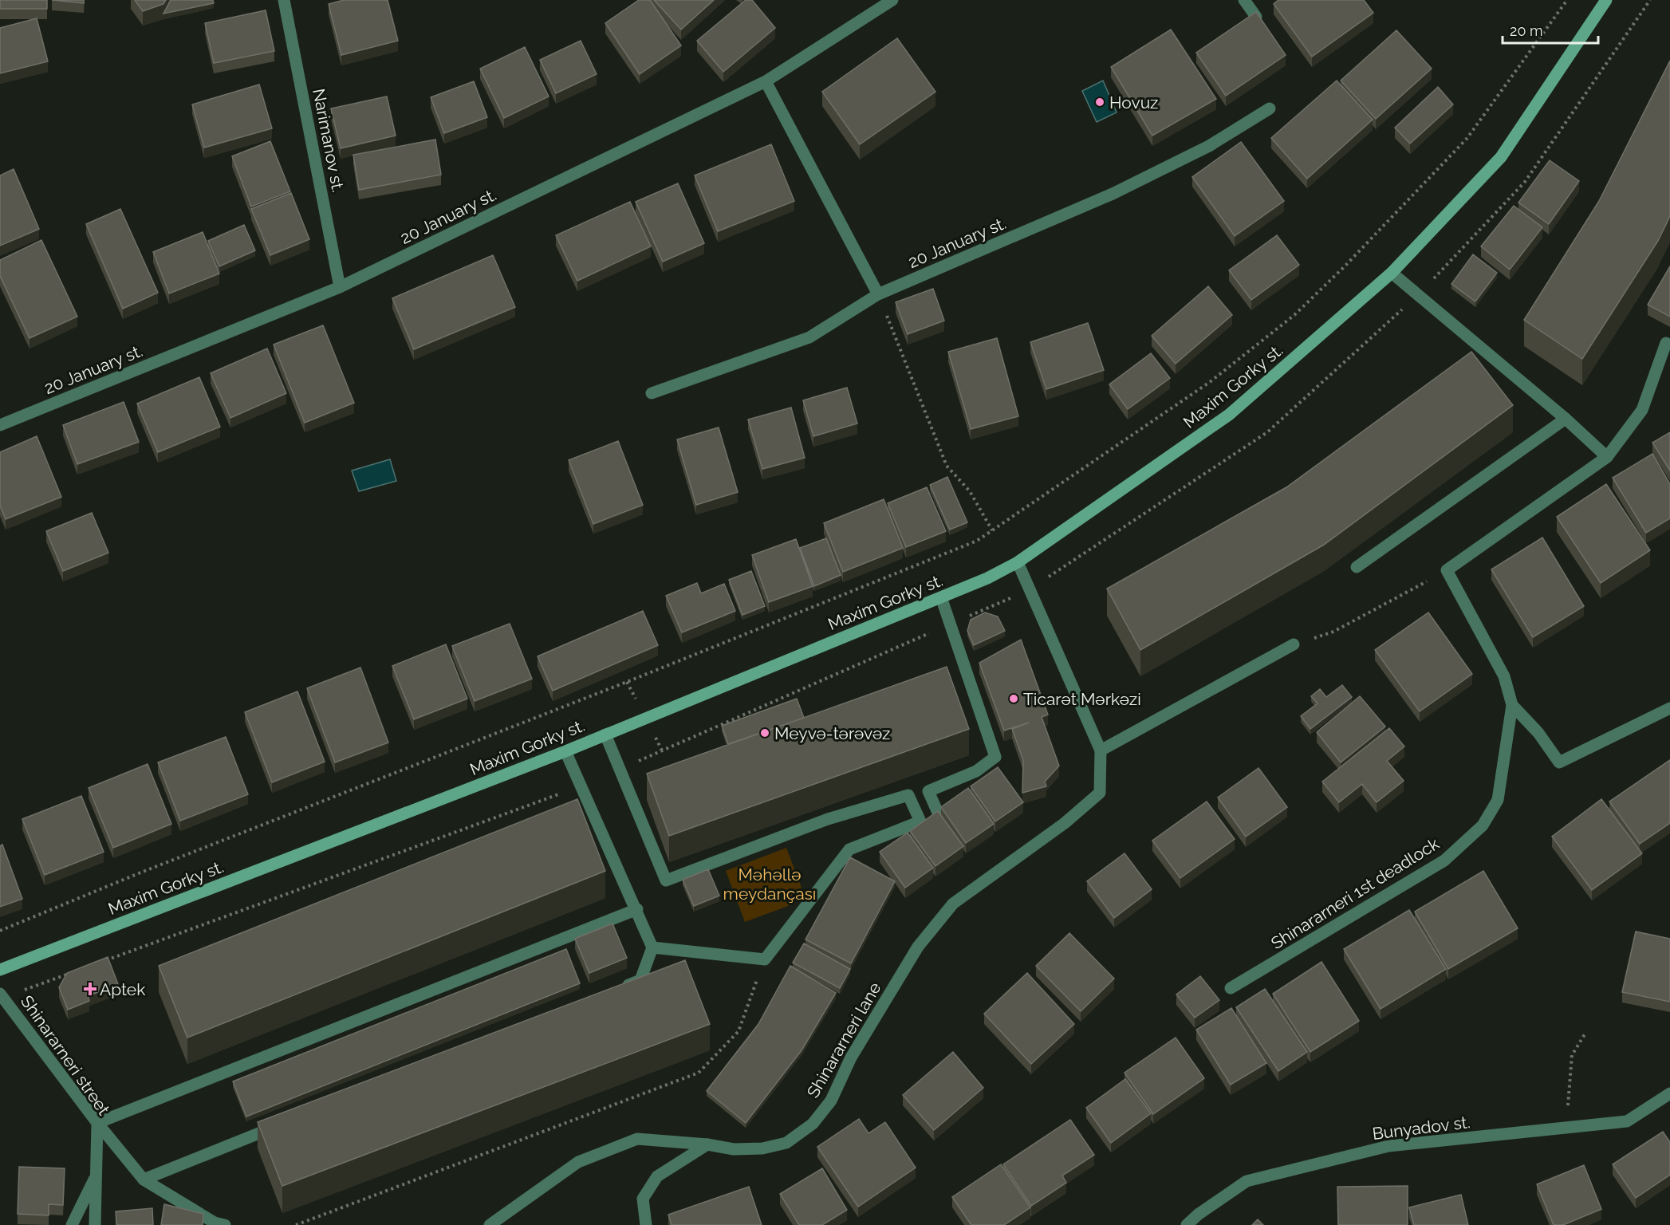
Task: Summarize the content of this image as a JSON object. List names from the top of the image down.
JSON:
{
  "streets": {
    "main road": ["Maxim Gorky st."],
    "street": [
      "Narimanov st.",
      "20 January st.",
      "Shinararneri 1st deadlock",
      "Shinararneri lane",
      "Shinararneri street",
      "Bunyadov st."
    ]
  },
  "crossings": [
    ["Narimanov st.", "20 January st."]
  ],
  "parks": ["Məhəllə meydançası"],
  "places": {
    "other": ["Hovuz", "Ticarət Mərkəzi", "Meyvə-tərəvəz"],
    "health": ["Aptek"]
  },
  "scale_bar": "20 m"
}
